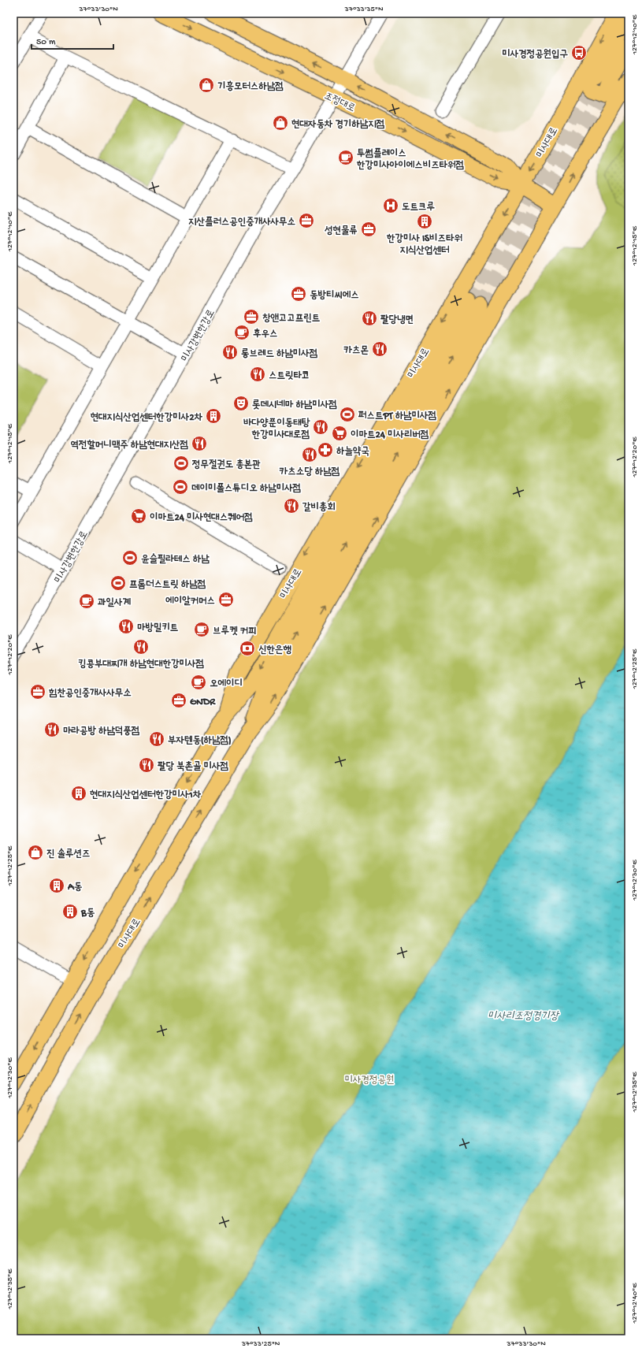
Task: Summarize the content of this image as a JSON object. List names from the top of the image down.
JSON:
{
  "streets": {
    "main road": ["조정대로", "미사대로"],
    "street": ["미사강변한강로"]
  },
  "crossings": [
    ["조정대로", "미사대로"],
    ["조정대로", "미사강변한강로"]
  ],
  "water": ["미사리조정경기장"],
  "parks": ["미사경정공원"],
  "places": {
    "bus stop": ["미사경정공원입구"],
    "shop": ["기흥모터스하남점", "현대자동차 경기하남지점", "진 솔루션즈"],
    "cafe": [
      "투썸플레이스 한강미사아이에스비즈타워점",
      "후우스",
      "과일사계",
      "브루켓 커피",
      "오에이디"
    ],
    "hospital": ["도트크루"],
    "office": [
      "지산플러스공인중개사사무소",
      "성현물류",
      "동방티씨에스",
      "창앤고고프린트",
      "에이알커머스",
      "힘찬공인중개사사무소",
      "GNDR"
    ],
    "building": [
      "한강미사 IS비즈타워 지식산업센터",
      "현대지식산업센터한강미사2차",
      "현대지식산업센터한강미사1차",
      "A동",
      "B동"
    ],
    "restaurant": [
      "팔당냉면",
      "카츠몬",
      "롱브레드 하남미사점",
      "스트릿타코",
      "바다양푼이동태탕 한강미사대로점",
      "역전할머니맥주 하남현대지산점",
      "카츠소당 하남점",
      "갈비총회",
      "마방밀키트",
      "킹콩부대찌개 하남현대한강미사점",
      "마라공방 하남덕풍점",
      "부자텐동(하남점)",
      "팔당 북촌골 미사점"
    ],
    "theatre": ["롯데시네마 하남미사점"],
    "sports": [
      "퍼스트PT 하남미사점",
      "정무절권도 총본관",
      "데이미폴스튜디오 하남미사점",
      "윤슬필라테스 하남",
      "프롬더스트릿 하남점"
    ],
    "supermarket": ["이마트24 미사리버점", "이마트24 미사현대스퀘어점"],
    "pharmacy": ["하늘약국"],
    "bank": ["신한은행"]
  },
  "scale_bar": "50 m",
  "coordinates": [
    "37°33'30\"N",
    "37°33'35\"N",
    "127°12'10\"E",
    "127°12'15\"E",
    "127°12'20\"E",
    "127°12'25\"E",
    "127°12'30\"E",
    "127°12'35\"E",
    "127°12'40\"E",
    "37°33'25\"N"
  ]
}
